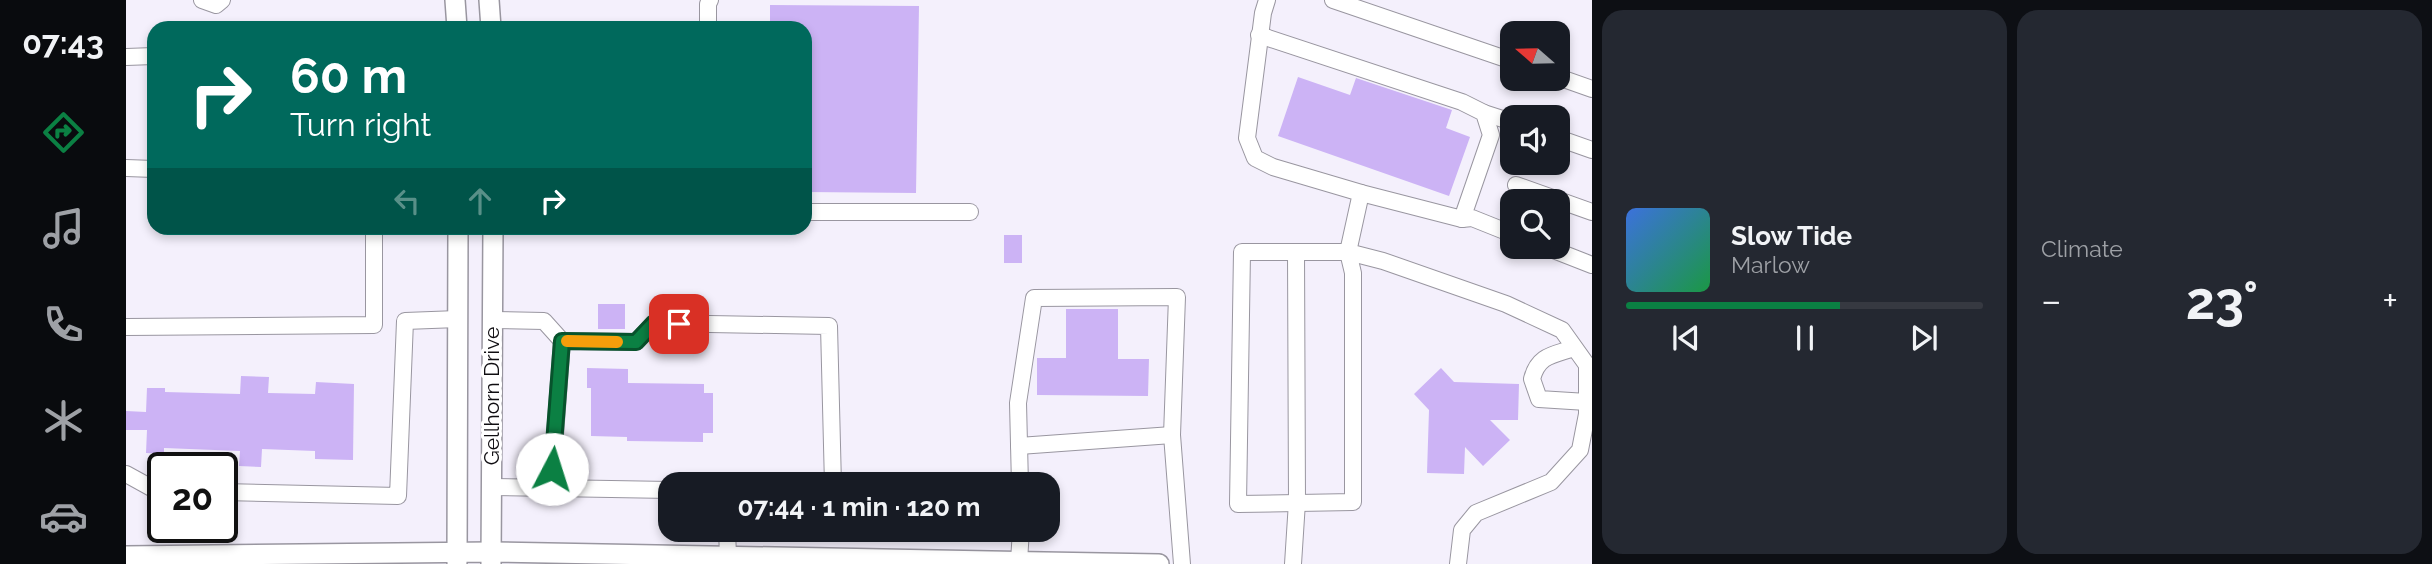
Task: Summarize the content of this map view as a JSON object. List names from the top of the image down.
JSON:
{
  "streets": {
    "main road": ["Gellhorn Drive"]
  },
  "north": "left",
  "page": {
    "tabs": "07:43",
    "tile": "Climate",
    "turn": ["60 m", "Turn right"],
    "song": ["Slow Tide", "Marlow"],
    "heat": ["−", "23°", "+"],
    "limit": "20",
    "trip": "07:44 · 1 min · 120 m"
  }
}
